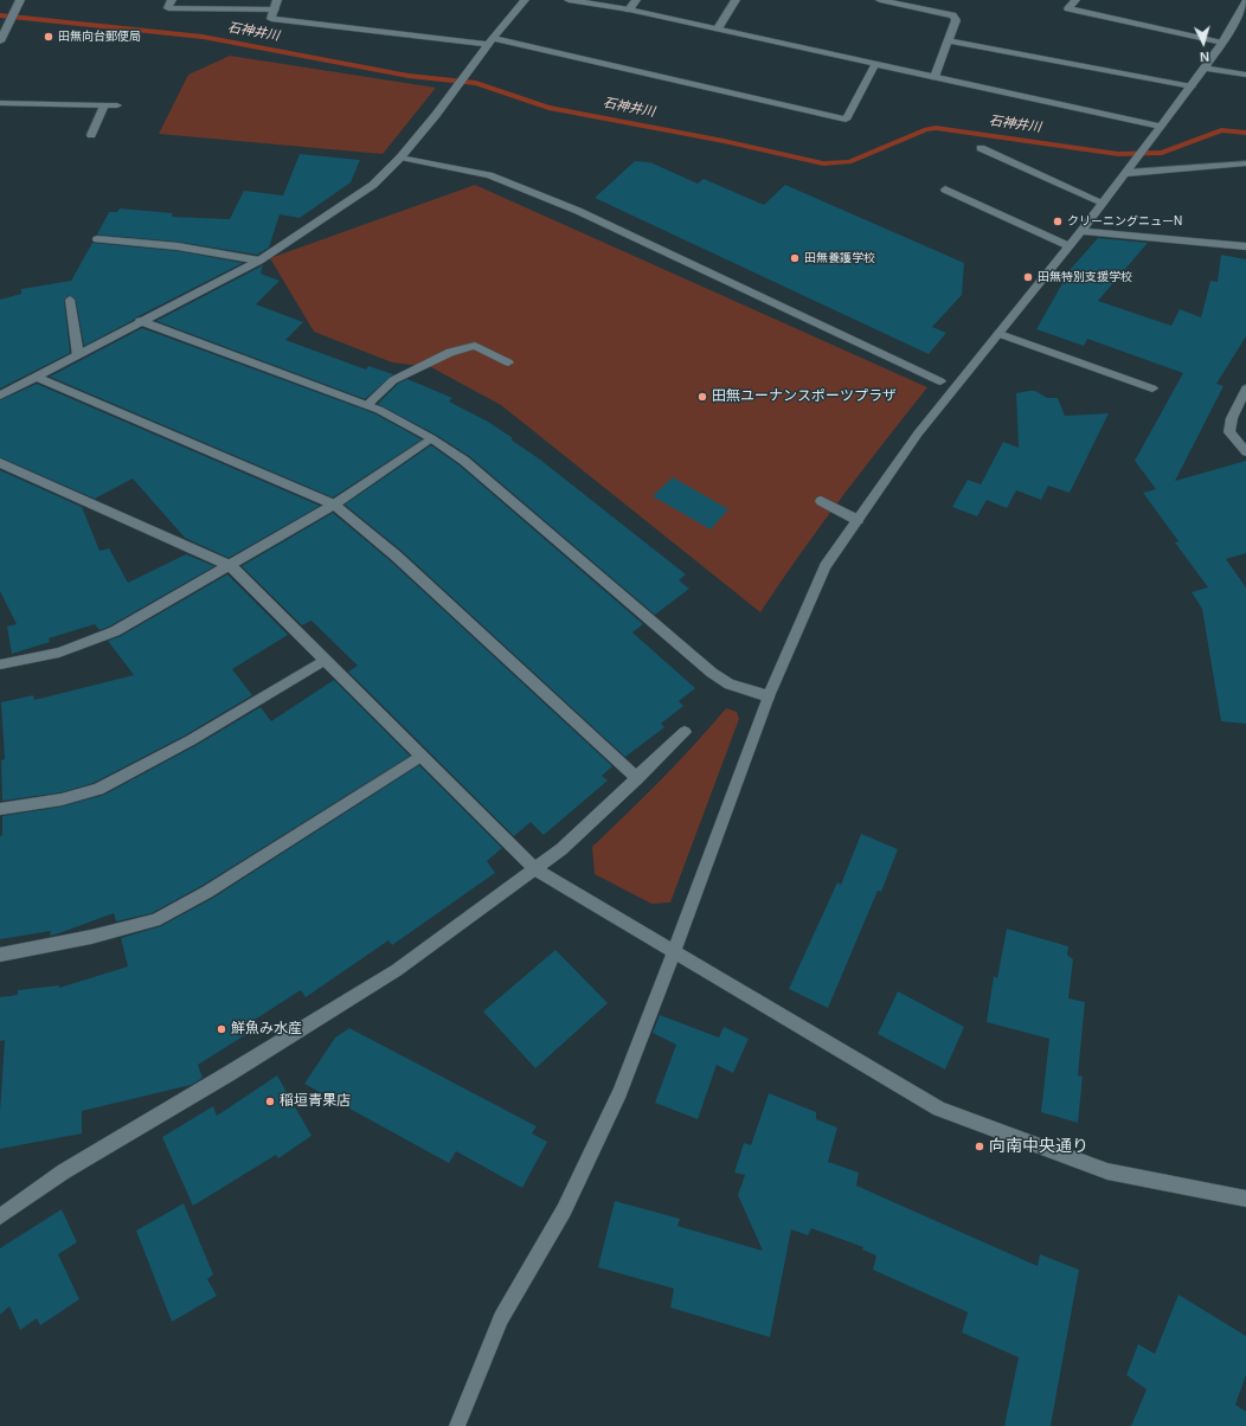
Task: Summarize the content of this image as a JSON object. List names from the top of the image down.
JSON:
{
  "water": ["石神井川"],
  "places": [
    "田無向台郵便局",
    "クリーニングニューN",
    "田無養護学校",
    "田無特別支援学校",
    "田無ユーナンスポーツプラザ",
    "鮮魚み水産",
    "稲垣青果店",
    "向南中央通り"
  ],
  "north": "bottom"
}
